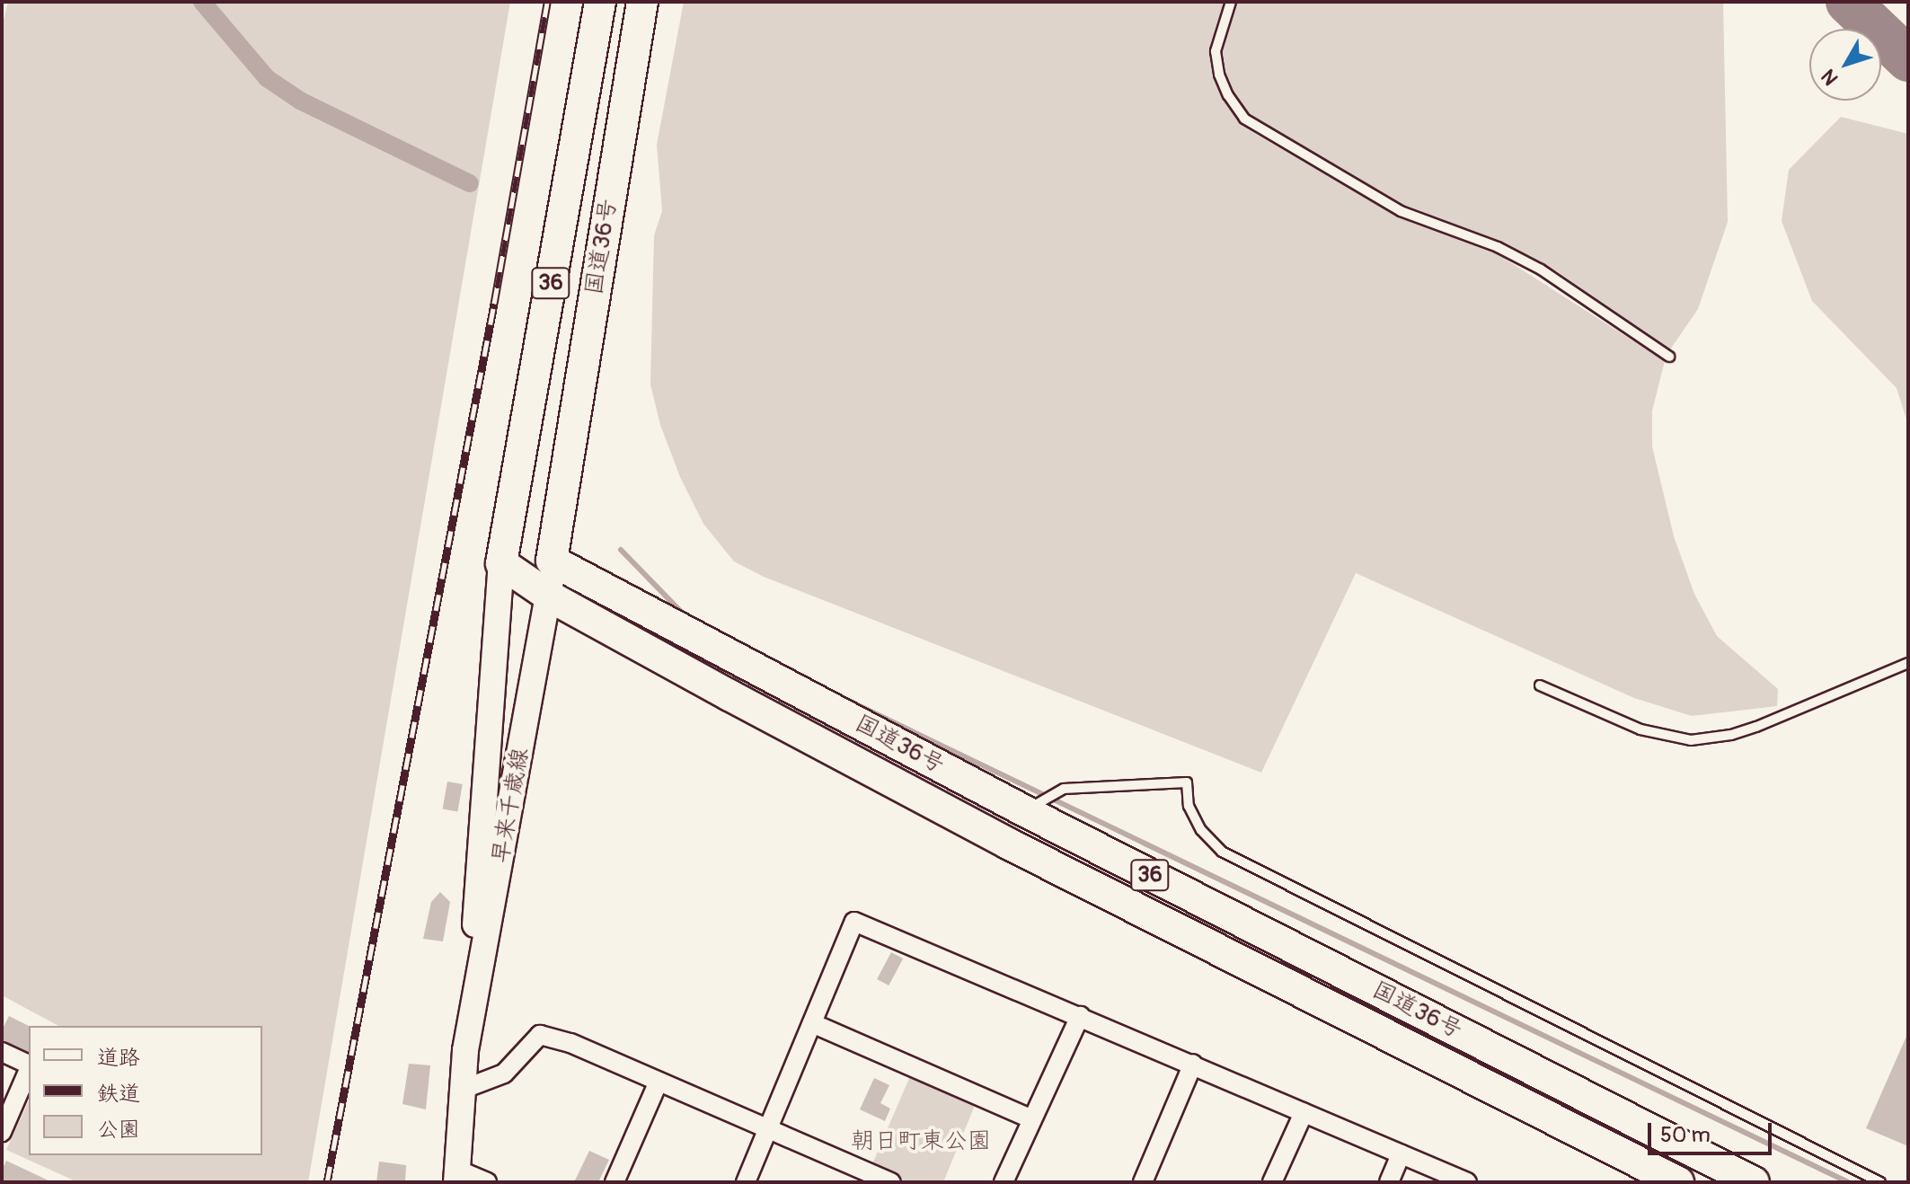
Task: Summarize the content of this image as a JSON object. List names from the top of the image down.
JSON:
{
  "streets": {
    "highway": ["国道36号", "36"],
    "main road": ["早来千歳線"]
  },
  "crossings": [
    ["国道36号", "早来千歳線"]
  ],
  "parks": ["朝日町東公園"],
  "legend": ["道路", "鉄道", "公園"],
  "scale_bar": "50 m",
  "north": "bottom left"
}
